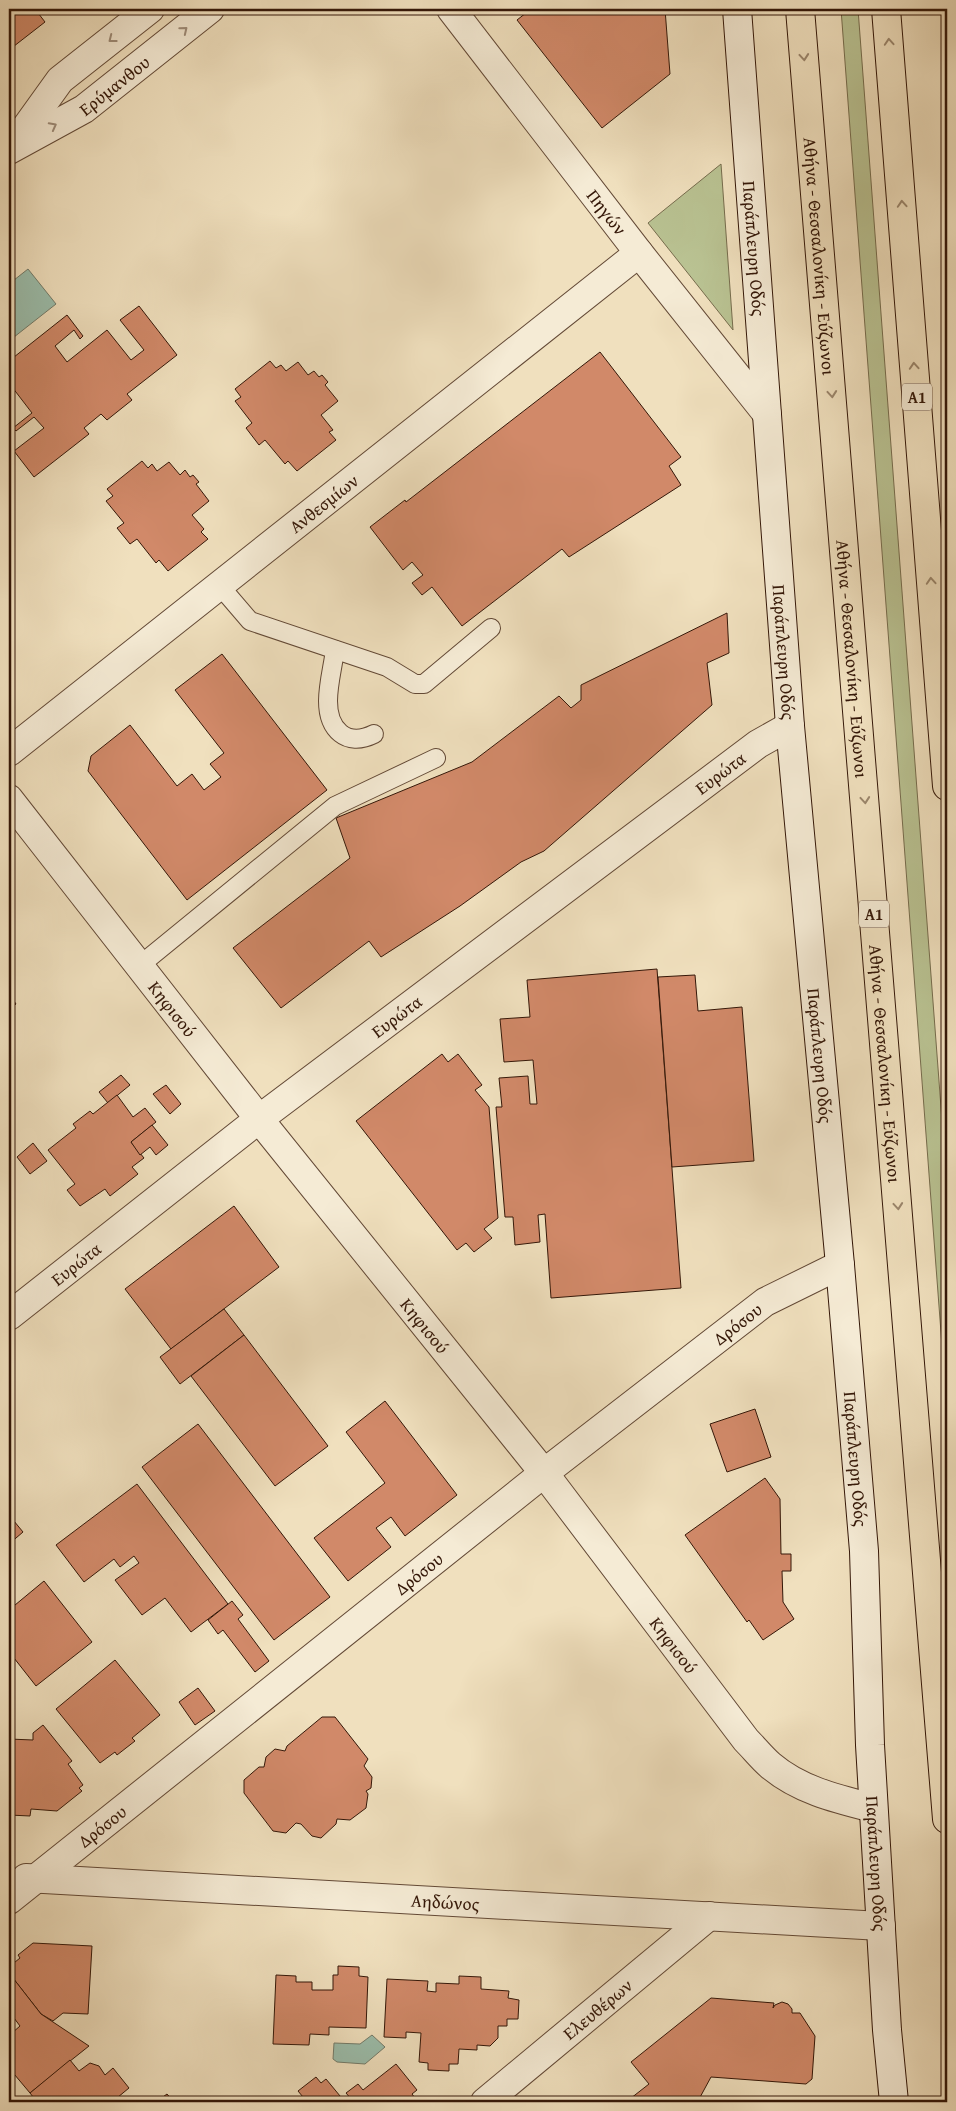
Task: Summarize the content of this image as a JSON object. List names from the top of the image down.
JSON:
{
  "streets": {
    "highway": ["Αθήνα - Θεσσαλονίκη - Εύζωνοι", "Α1"],
    "street": [
      "Ερύμανθου",
      "Πηγών",
      "Παράπλευρη Οδός",
      "Ανθεσμίων",
      "Ευρώτα",
      "Κηφισού",
      "Δρόσου",
      "Αηδώνος",
      "Ελευθέρων"
    ]
  },
  "crossings": [
    ["Πηγών", "Παράπλευρη Οδός"],
    ["Πηγών", "Ανθεσμίων"],
    ["Παράπλευρη Οδός", "Ευρώτα"],
    ["Παράπλευρη Οδός", "Κηφισού"],
    ["Παράπλευρη Οδός", "Δρόσου"],
    ["Παράπλευρη Οδός", "Αηδώνος"],
    ["Ευρώτα", "Κηφισού"],
    ["Κηφισού", "Δρόσου"],
    ["Δρόσου", "Αηδώνος"],
    ["Αηδώνος", "Ελευθέρων"]
  ]
}
